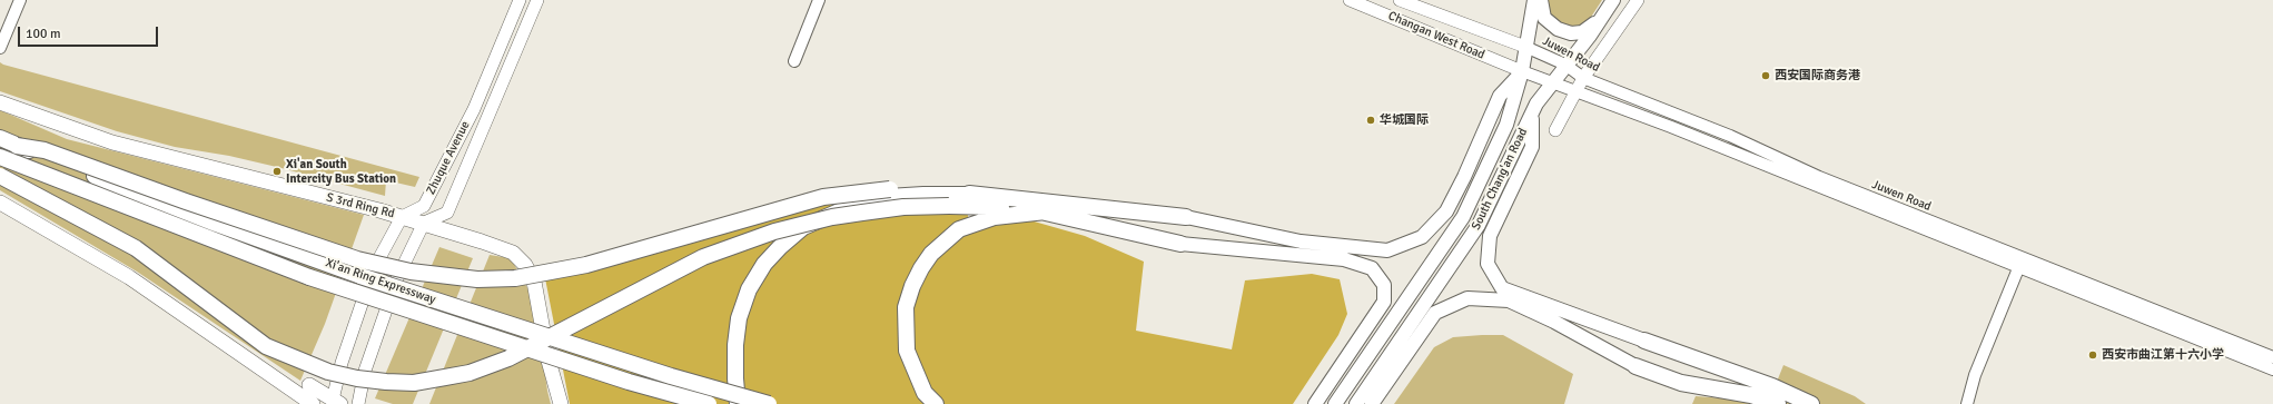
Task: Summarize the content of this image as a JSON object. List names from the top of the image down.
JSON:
{
  "streets": {
    "highway": ["S 3rd Ring Rd", "Xi'an Ring Expressway"],
    "main road": ["Changan West Road", "Zhuque Avenue", "South Chang'an Road"],
    "street": ["Juwen Road"]
  },
  "crossings": [
    ["Changan West Road", "Juwen Road"],
    ["Juwen Road", "South Chang'an Road"],
    ["Zhuque Avenue", "S 3rd Ring Rd"]
  ],
  "places": [
    "西安国际商务港",
    "华城国际",
    "Xi'an South Intercity Bus Station",
    "西安市曲江第十六小学"
  ],
  "scale_bar": "100 m"
}
